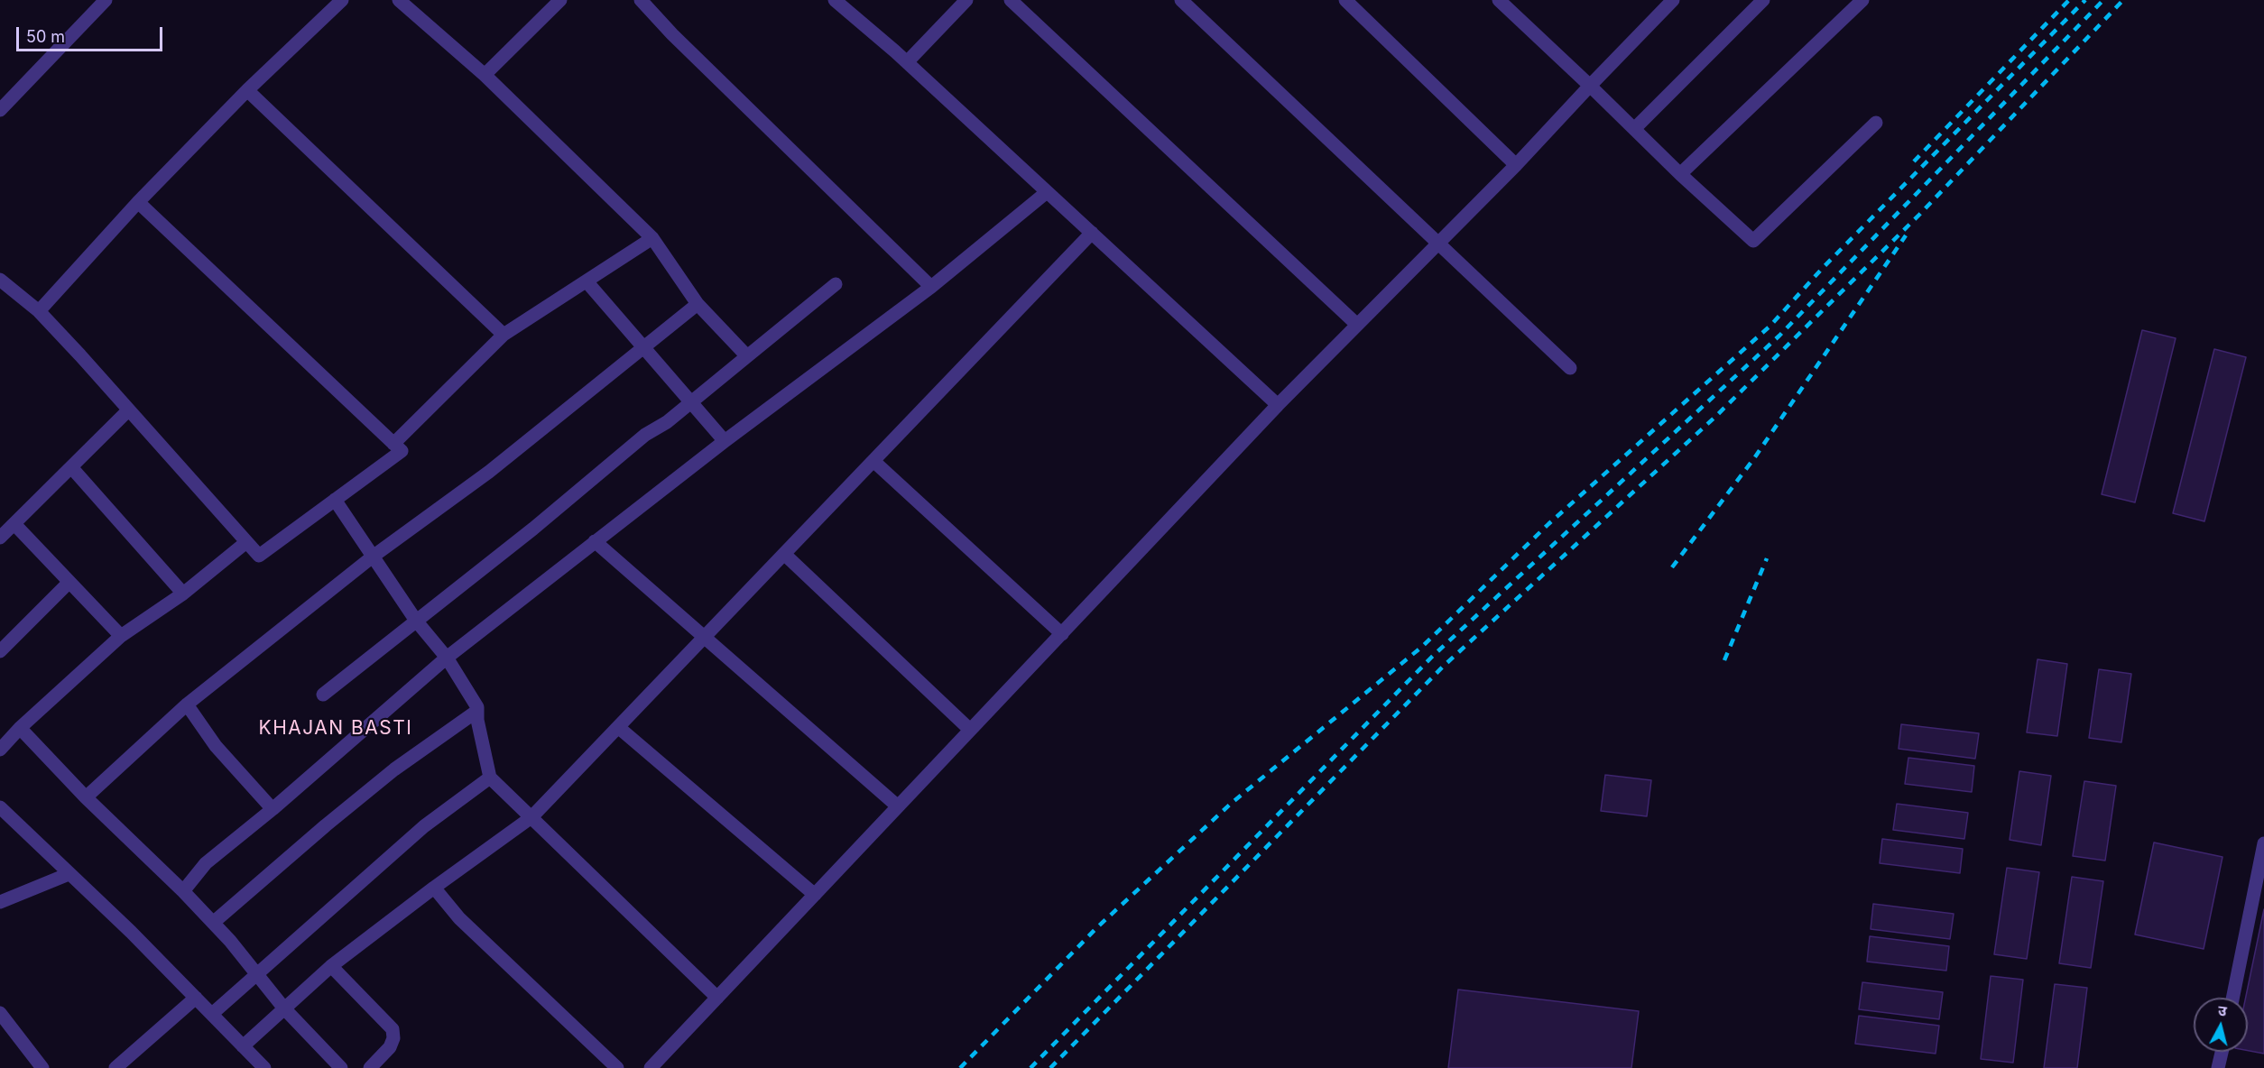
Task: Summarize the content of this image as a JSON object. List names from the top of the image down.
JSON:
{
  "districts": ["KHAJAN BASTI"],
  "scale_bar": "50 m",
  "north": "top"
}
